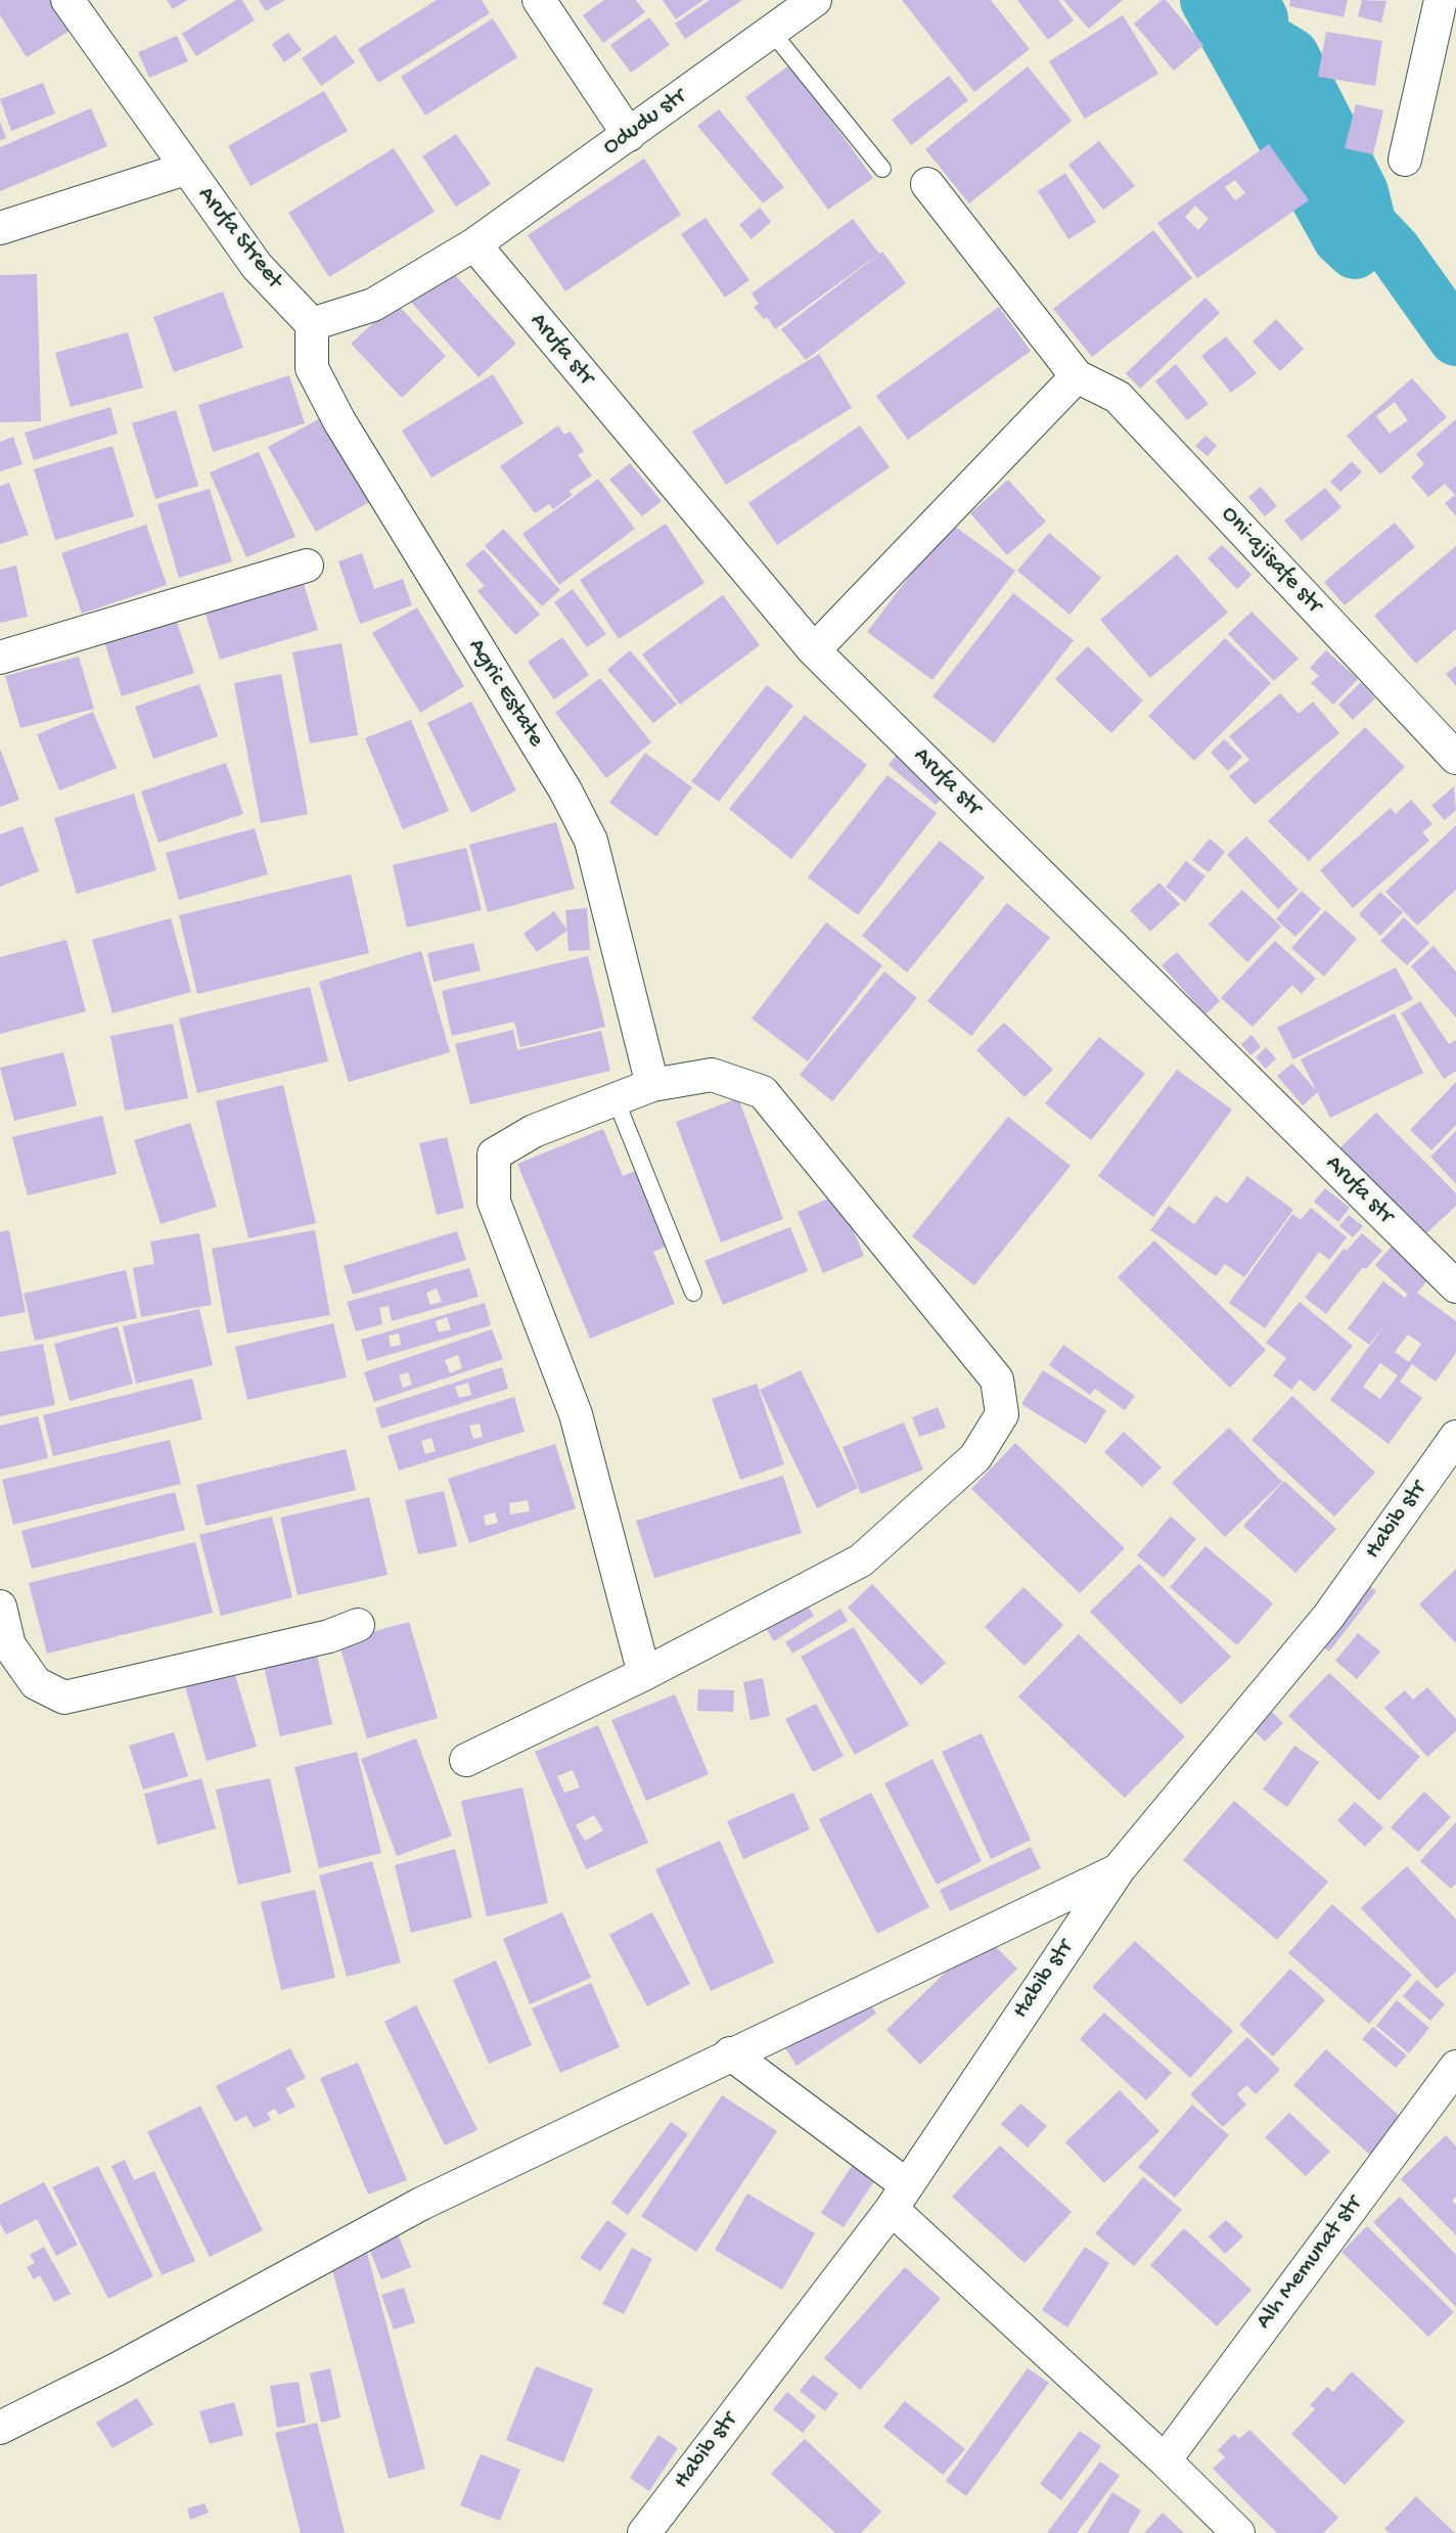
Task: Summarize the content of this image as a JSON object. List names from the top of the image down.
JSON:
{
  "streets": {
    "street": [
      "Odudu str",
      "Arufa Street",
      "Arufa str",
      "Oni-ajisafe str",
      "Agric Estate",
      "Habib str",
      "Alh Memunat str"
    ]
  },
  "crossings": [
    ["Odudu str", "Arufa str"],
    ["Arufa Street", "Agric Estate"]
  ]
}
